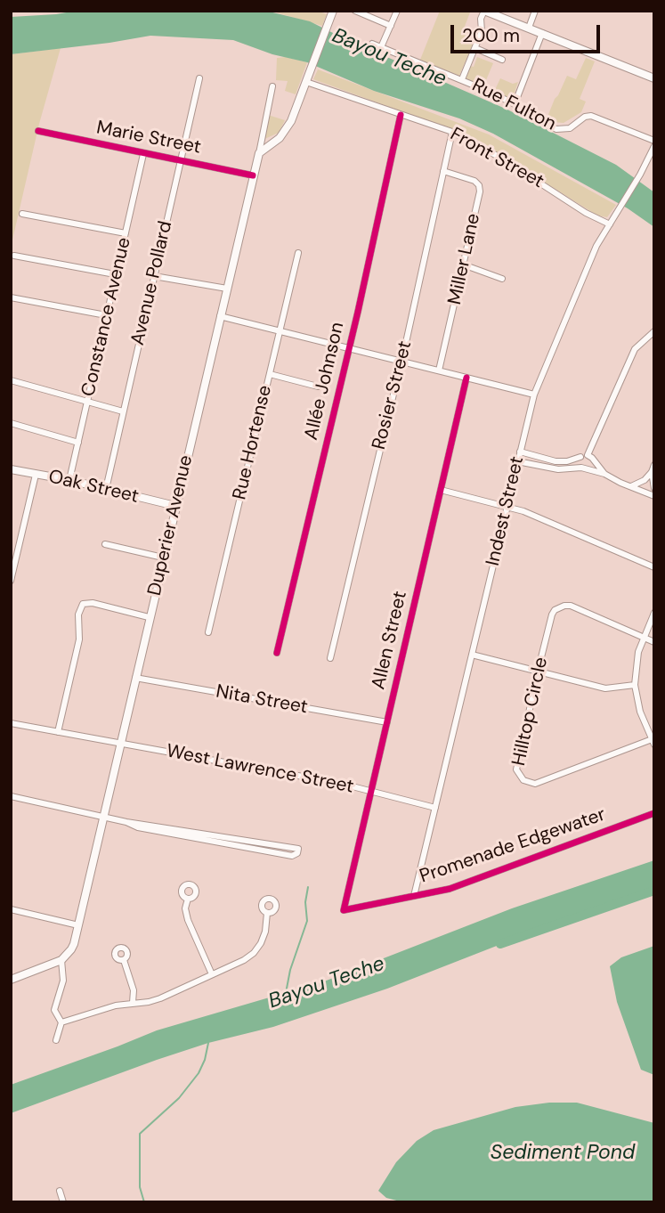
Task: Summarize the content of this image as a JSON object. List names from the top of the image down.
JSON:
{
  "streets": {
    "main road": ["Oak Street", "Duperier Avenue"],
    "street": [
      "Rue Fulton",
      "Marie Street",
      "Front Street",
      "Miller Lane",
      "Avenue Pollard",
      "Constance Avenue",
      "Allée Johnson",
      "Rosier Street",
      "Rue Hortense",
      "Indest Street",
      "Allen Street",
      "Nita Street",
      "Hilltop Circle",
      "West Lawrence Street",
      "Promenade Edgewater"
    ]
  },
  "crossings": [
    ["Marie Street", "Avenue Pollard"],
    ["Marie Street", "Constance Avenue"],
    ["Marie Street", "Duperier Avenue"],
    ["Front Street", "Allée Johnson"],
    ["Front Street", "Rosier Street"],
    ["Front Street", "Indest Street"],
    ["Miller Lane", "Rosier Street"],
    ["Avenue Pollard", "Oak Street"],
    ["Constance Avenue", "Oak Street"],
    ["Oak Street", "Duperier Avenue"],
    ["Indest Street", "West Lawrence Street"],
    ["Indest Street", "Promenade Edgewater"],
    ["Duperier Avenue", "Nita Street"],
    ["Duperier Avenue", "West Lawrence Street"],
    ["Allen Street", "Nita Street"],
    ["Allen Street", "West Lawrence Street"],
    ["Allen Street", "Promenade Edgewater"]
  ],
  "water": ["Bayou Teche", "Sediment Pond"],
  "scale_bar": "200 m"
}
